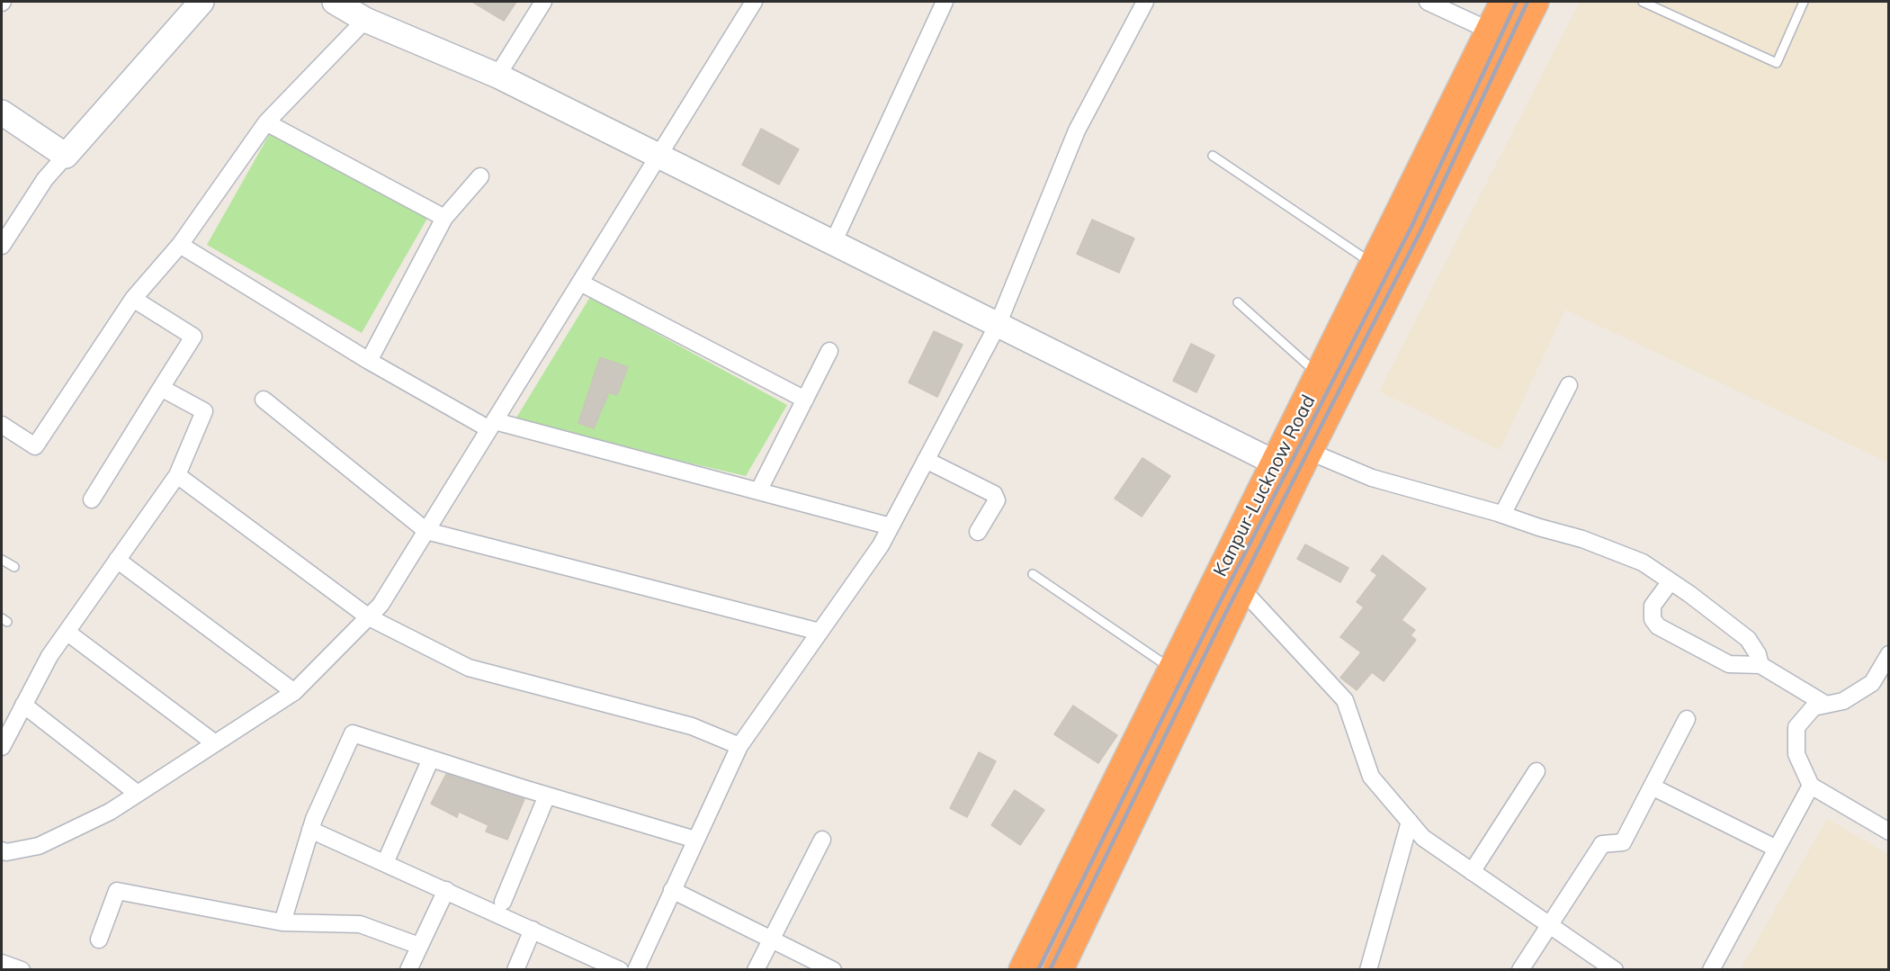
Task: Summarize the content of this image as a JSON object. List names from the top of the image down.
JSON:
{
  "streets": {
    "highway": ["Kanpur-Lucknow Road"]
  }
}
